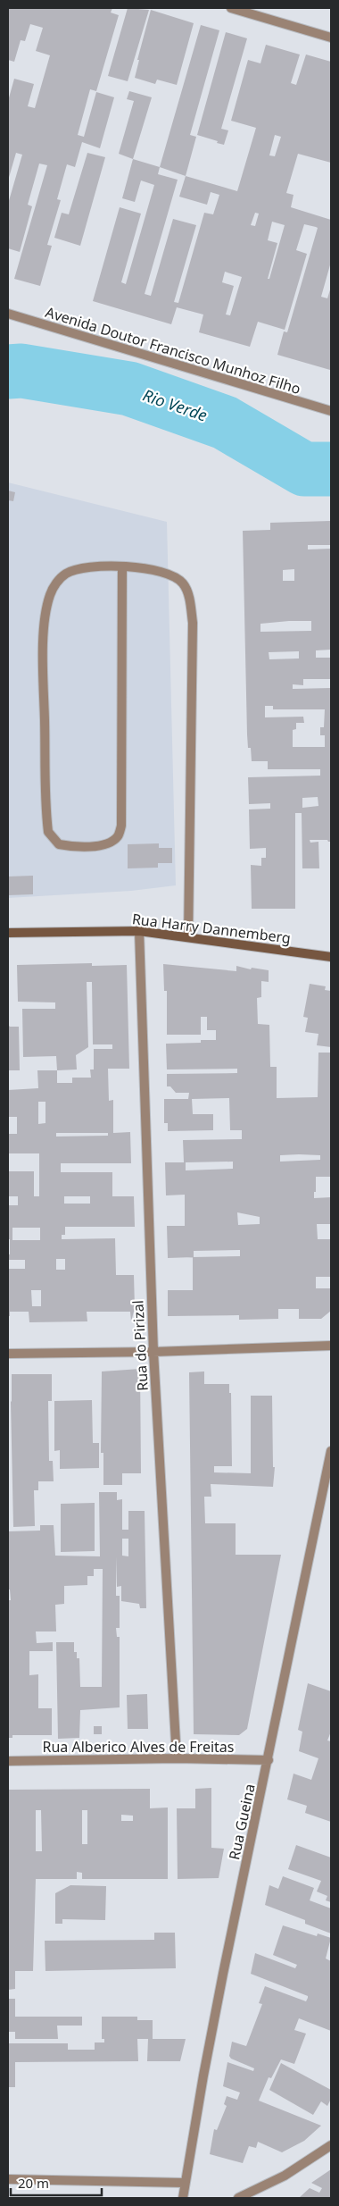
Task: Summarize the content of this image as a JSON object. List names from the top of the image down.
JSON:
{
  "streets": {
    "main road": ["Rua Harry Dannemberg"],
    "street": [
      "Avenida Doutor Francisco Munhoz Filho",
      "Rua do Pirizal",
      "Rua Alberico Alves de Freitas",
      "Rua Gueina"
    ]
  },
  "crossings": [
    ["Rua Harry Dannemberg", "Rua do Pirizal"],
    ["Rua do Pirizal", "Rua Alberico Alves de Freitas"],
    ["Rua Alberico Alves de Freitas", "Rua Gueina"]
  ],
  "water": ["Rio Verde"],
  "scale_bar": "20 m"
}
